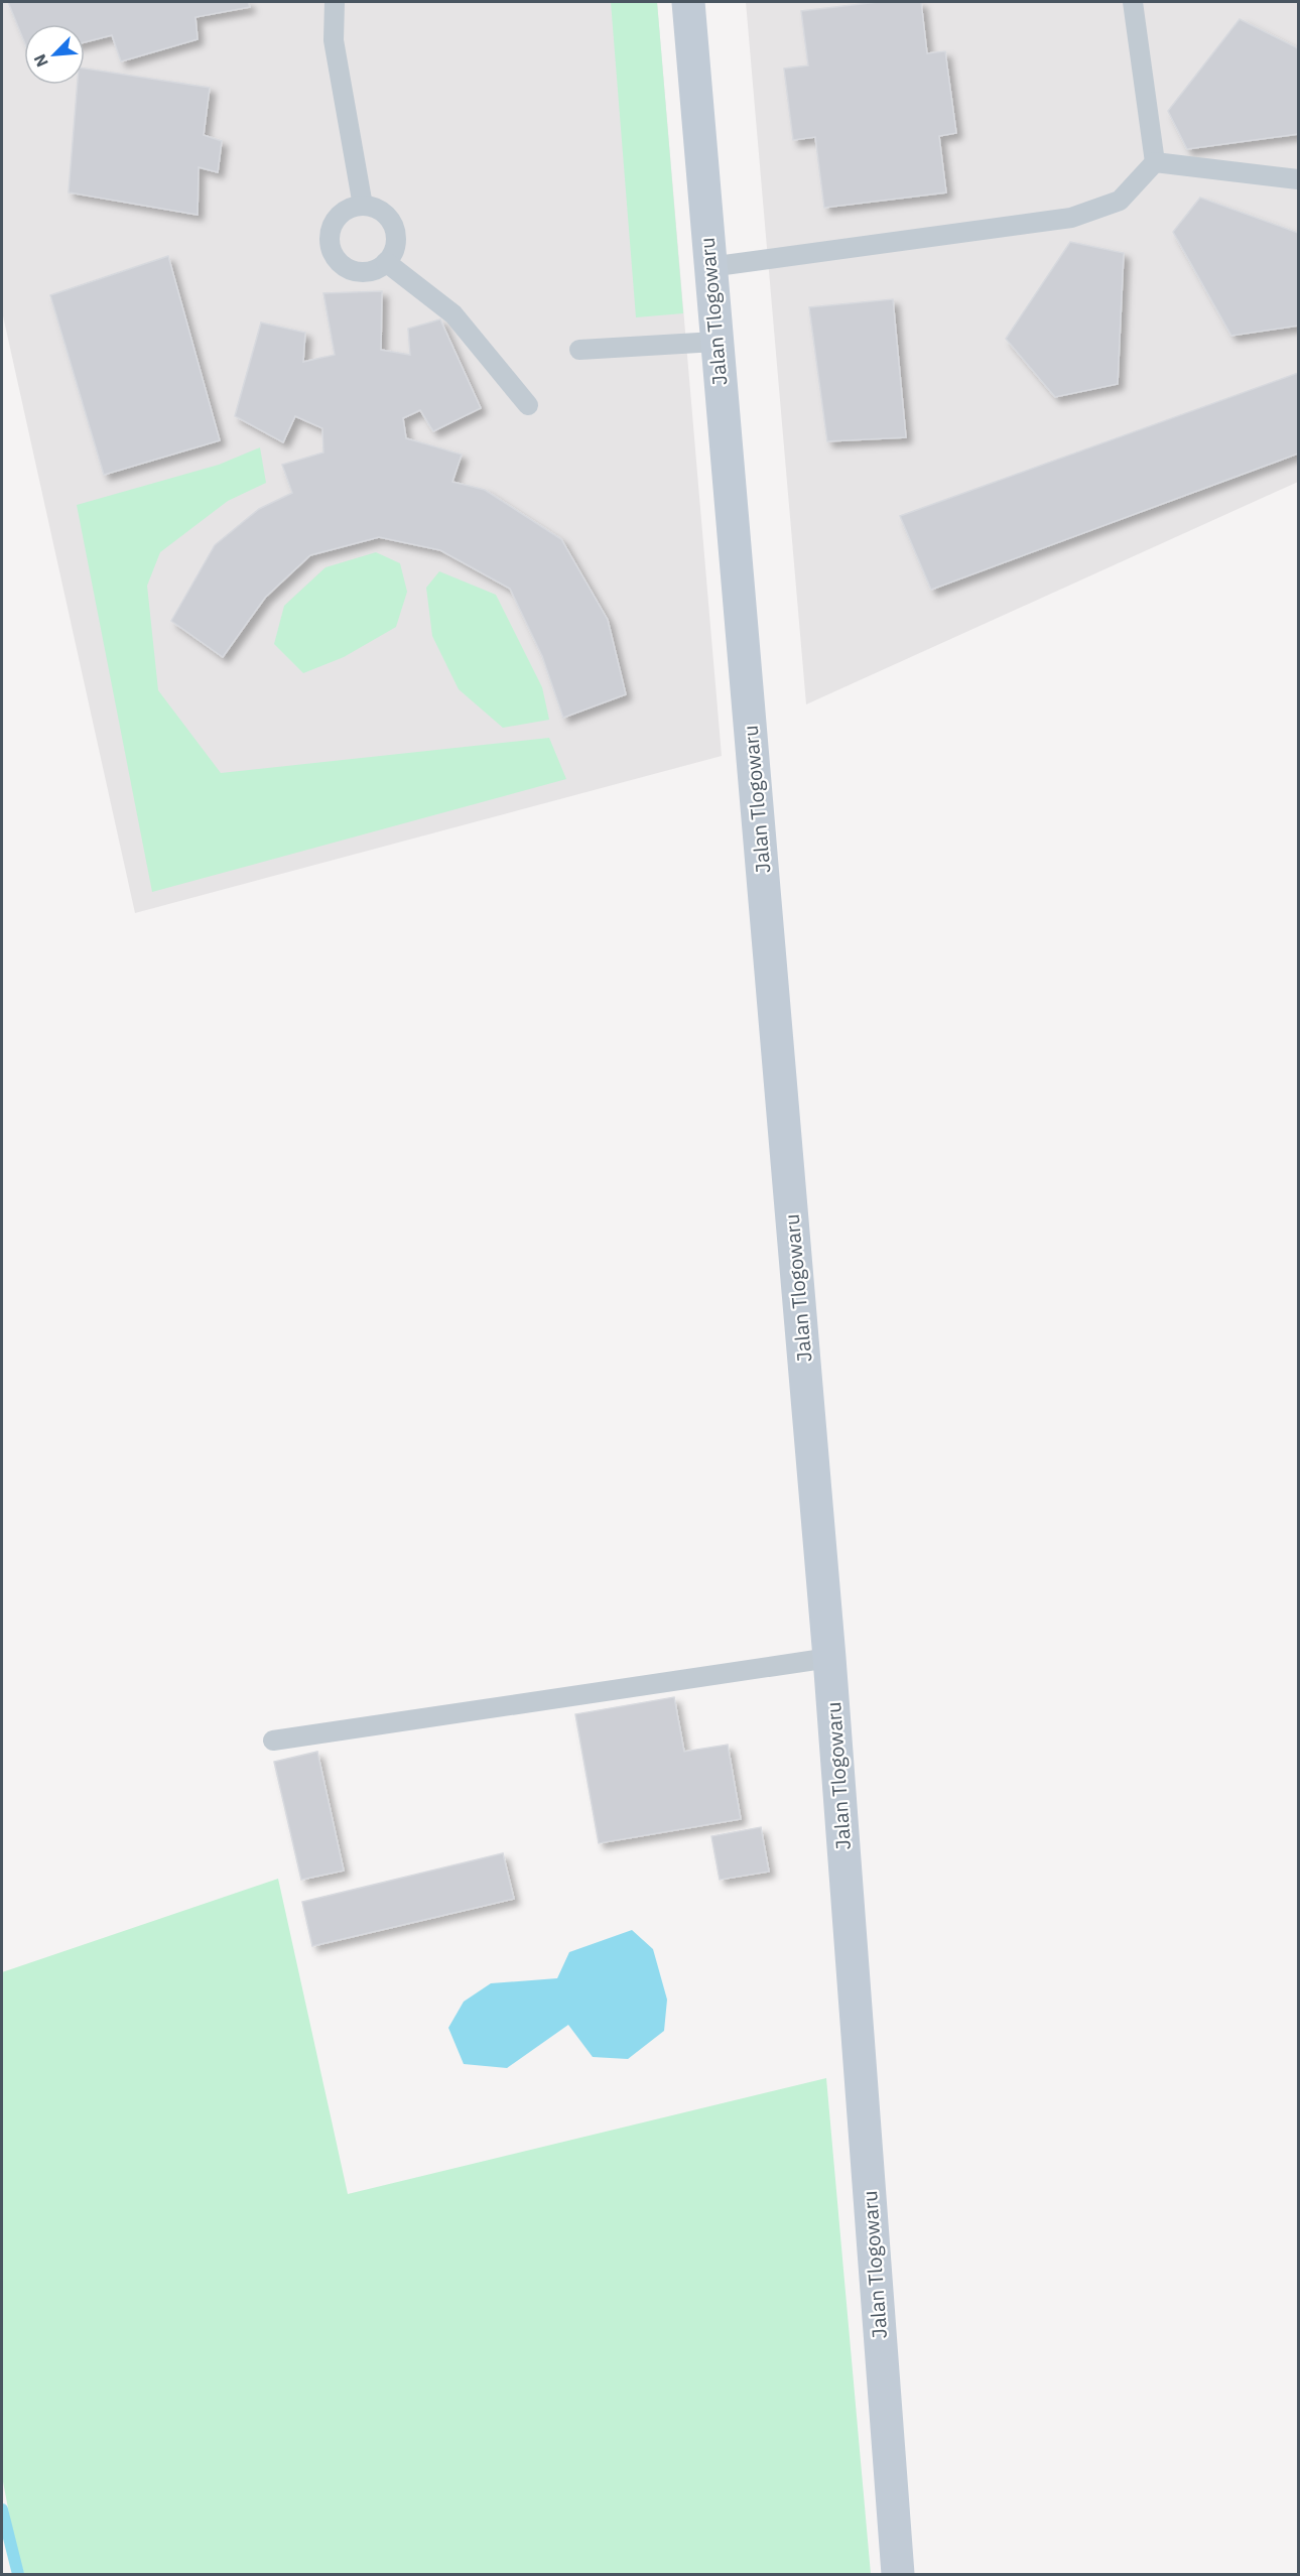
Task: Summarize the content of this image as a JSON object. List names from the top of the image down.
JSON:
{
  "streets": {
    "main road": ["Jalan Tlogowaru"]
  },
  "north": "bottom left"
}
